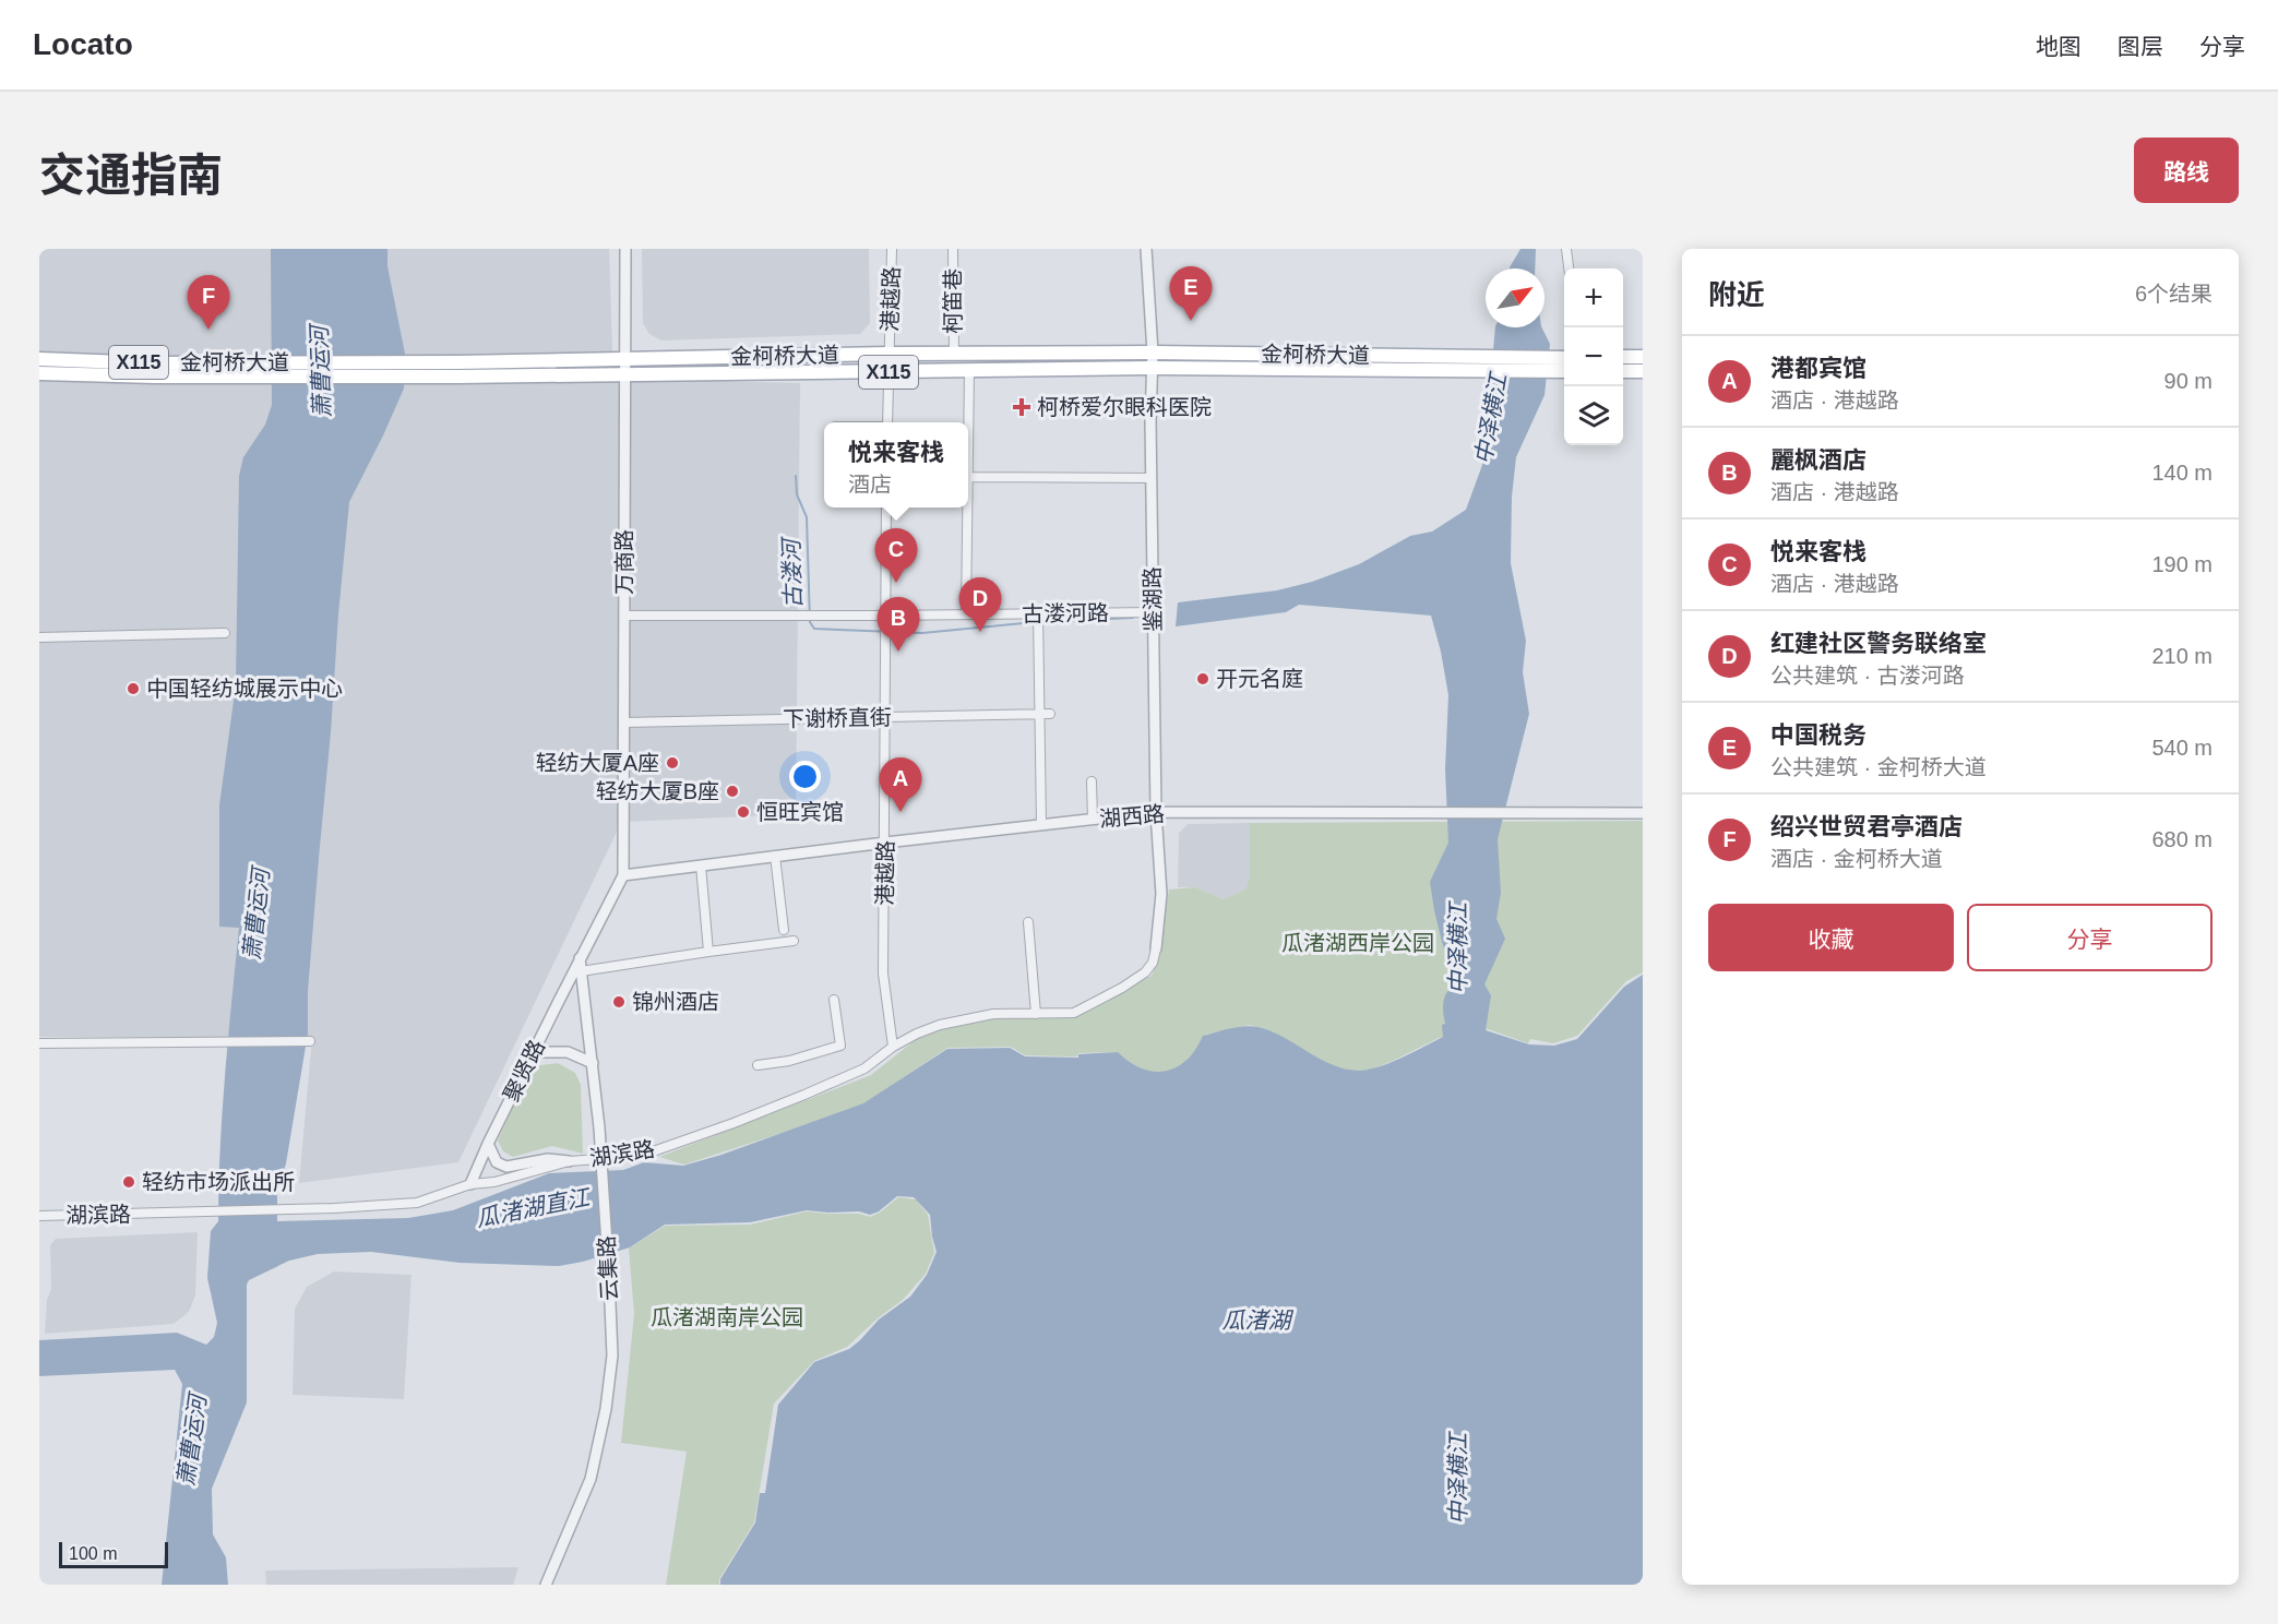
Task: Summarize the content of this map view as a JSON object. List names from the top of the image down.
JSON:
{
  "streets": {
    "main road": ["金柯桥大道", "X115"],
    "street": [
      "港越路",
      "柯笛巷",
      "万商路",
      "鉴湖路",
      "古溇河路",
      "下谢桥直街",
      "湖西路",
      "聚贤路",
      "湖滨路",
      "云集路"
    ]
  },
  "crossings": [
    ["港越路", "金柯桥大道"],
    ["港越路", "古溇河路"],
    ["港越路", "下谢桥直街"],
    ["港越路", "湖西路"],
    ["港越路", "湖滨路"],
    ["柯笛巷", "金柯桥大道"],
    ["金柯桥大道", "万商路"],
    ["金柯桥大道", "鉴湖路"],
    ["万商路", "古溇河路"],
    ["万商路", "下谢桥直街"],
    ["万商路", "湖西路"],
    ["鉴湖路", "古溇河路"],
    ["鉴湖路", "湖西路"],
    ["鉴湖路", "湖滨路"],
    ["聚贤路", "湖滨路"],
    ["聚贤路", "云集路"]
  ],
  "water": [
    "萧曹运河",
    "中泽横江",
    "古溇河",
    "瓜渚湖直江",
    "瓜渚湖"
  ],
  "parks": ["瓜渚湖西岸公园", "瓜渚湖南岸公园"],
  "places": {
    "health": ["柯桥爱尔眼科医院"],
    "other": [
      "开元名庭",
      "中国轻纺城展示中心",
      "轻纺大厦A座",
      "轻纺大厦B座",
      "恒旺宾馆",
      "锦州酒店",
      "轻纺市场派出所"
    ]
  },
  "scale_bar": "100 m",
  "north": "top right",
  "page": {
    "header": "Locato",
    "nav": ["地图", "图层", "分享"],
    "title": "交通指南",
    "buttons": [
      "路线",
      ["收藏", "分享"]
    ],
    "heading": ["附近", "6个结果"],
    "pins": [
      "E",
      "F",
      "C",
      "D",
      "B",
      "A"
    ],
    "map_buttons": ["+", "−"],
    "list": [
      {
        "mark": "A",
        "name": "港都宾馆",
        "note": "酒店 · 港越路",
        "value": "90 m"
      },
      {
        "mark": "B",
        "name": "麗枫酒店",
        "note": "酒店 · 港越路",
        "value": "140 m"
      },
      {
        "mark": "C",
        "name": "悦来客栈",
        "note": "酒店 · 港越路",
        "value": "190 m"
      },
      {
        "mark": "D",
        "name": "红建社区警务联络室",
        "note": "公共建筑 · 古溇河路",
        "value": "210 m"
      },
      {
        "mark": "E",
        "name": "中国税务",
        "note": "公共建筑 · 金柯桥大道",
        "value": "540 m"
      },
      {
        "mark": "F",
        "name": "绍兴世贸君亭酒店",
        "note": "酒店 · 金柯桥大道",
        "value": "680 m"
      }
    ],
    "popup": ["悦来客栈", "酒店"],
    "scale": "100 m"
  }
}
